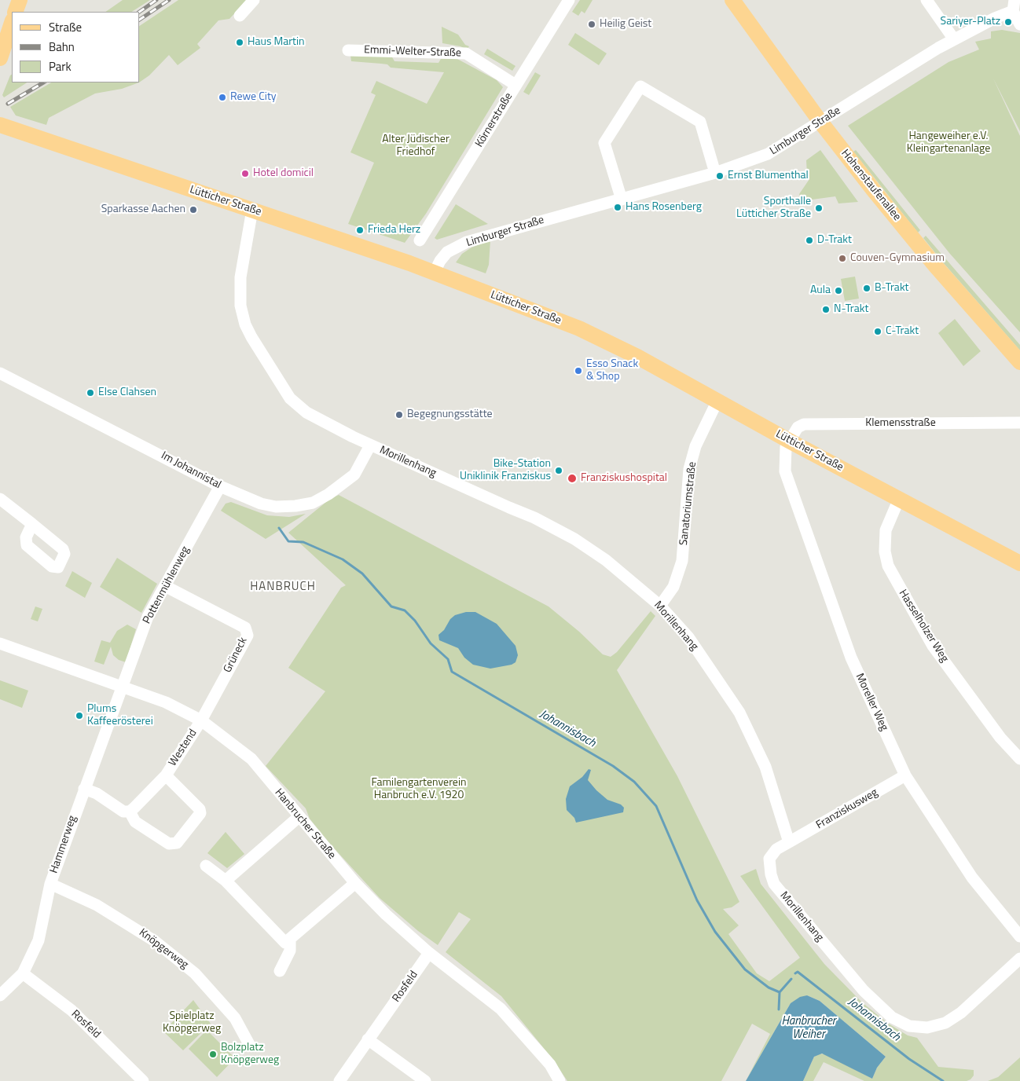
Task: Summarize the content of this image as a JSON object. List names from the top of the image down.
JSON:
{
  "streets": {
    "main road": ["Hohenstaufenallee", "Lütticher Straße"],
    "street": [
      "Emmi-Welter-Straße",
      "Körnerstraße",
      "Limburger Straße",
      "Klemensstraße",
      "Morillenhang",
      "Im Johannistal",
      "Sanatoriumstraße",
      "Pottenmühlenweg",
      "Hasselholzer Weg",
      "Grüneck",
      "Moreller Weg",
      "Westend",
      "Franziskusweg",
      "Hanbrucher Straße",
      "Hammerweg",
      "Knöpgerweg",
      "Rosfeld"
    ]
  },
  "crossings": [
    ["Emmi-Welter-Straße", "Körnerstraße"],
    ["Limburger Straße", "Hohenstaufenallee"],
    ["Limburger Straße", "Lütticher Straße"],
    ["Lütticher Straße", "Klemensstraße"],
    ["Lütticher Straße", "Morillenhang"],
    ["Lütticher Straße", "Sanatoriumstraße"],
    ["Lütticher Straße", "Hasselholzer Weg"],
    ["Lütticher Straße", "Moreller Weg"],
    ["Klemensstraße", "Moreller Weg"],
    ["Morillenhang", "Im Johannistal"],
    ["Morillenhang", "Sanatoriumstraße"],
    ["Morillenhang", "Franziskusweg"],
    ["Im Johannistal", "Pottenmühlenweg"],
    ["Pottenmühlenweg", "Grüneck"],
    ["Pottenmühlenweg", "Hanbrucher Straße"],
    ["Pottenmühlenweg", "Hammerweg"],
    ["Grüneck", "Westend"],
    ["Grüneck", "Hanbrucher Straße"],
    ["Moreller Weg", "Franziskusweg"],
    ["Westend", "Hanbrucher Straße"],
    ["Westend", "Hammerweg"],
    ["Hanbrucher Straße", "Hammerweg"],
    ["Hanbrucher Straße", "Rosfeld"],
    ["Hammerweg", "Knöpgerweg"],
    ["Hammerweg", "Rosfeld"]
  ],
  "districts": ["HANBRUCH"],
  "water": ["Johannisbach", "Hanbrucher Weiher"],
  "parks": [
    "Hangeweiher e.V. Kleingartenanlage",
    "Alter Jüdischer Friedhof",
    "Familengartenverein Hanbruch e.V. 1920",
    "Spielplatz Knöpgerweg"
  ],
  "places": [
    "Sariyer-Platz",
    "Heilig Geist",
    "Haus Martin",
    "Rewe City",
    "Hotel domicil",
    "Ernst Blumenthal",
    "Hans Rosenberg",
    "Sporthalle Lütticher Straße",
    "Sparkasse Aachen",
    "Frieda Herz",
    "D-Trakt",
    "Couven-Gymnasium",
    "B-Trakt",
    "Aula",
    "N-Trakt",
    "C-Trakt",
    "Esso Snack & Shop",
    "Else Clahsen",
    "Begegnungsstätte",
    "Bike-Station Uniklinik Franziskus",
    "Franziskushospital",
    "Plums Kaffeerösterei",
    "Bolzplatz Knöpgerweg"
  ],
  "legend": ["Straße", "Bahn", "Park"]
}
